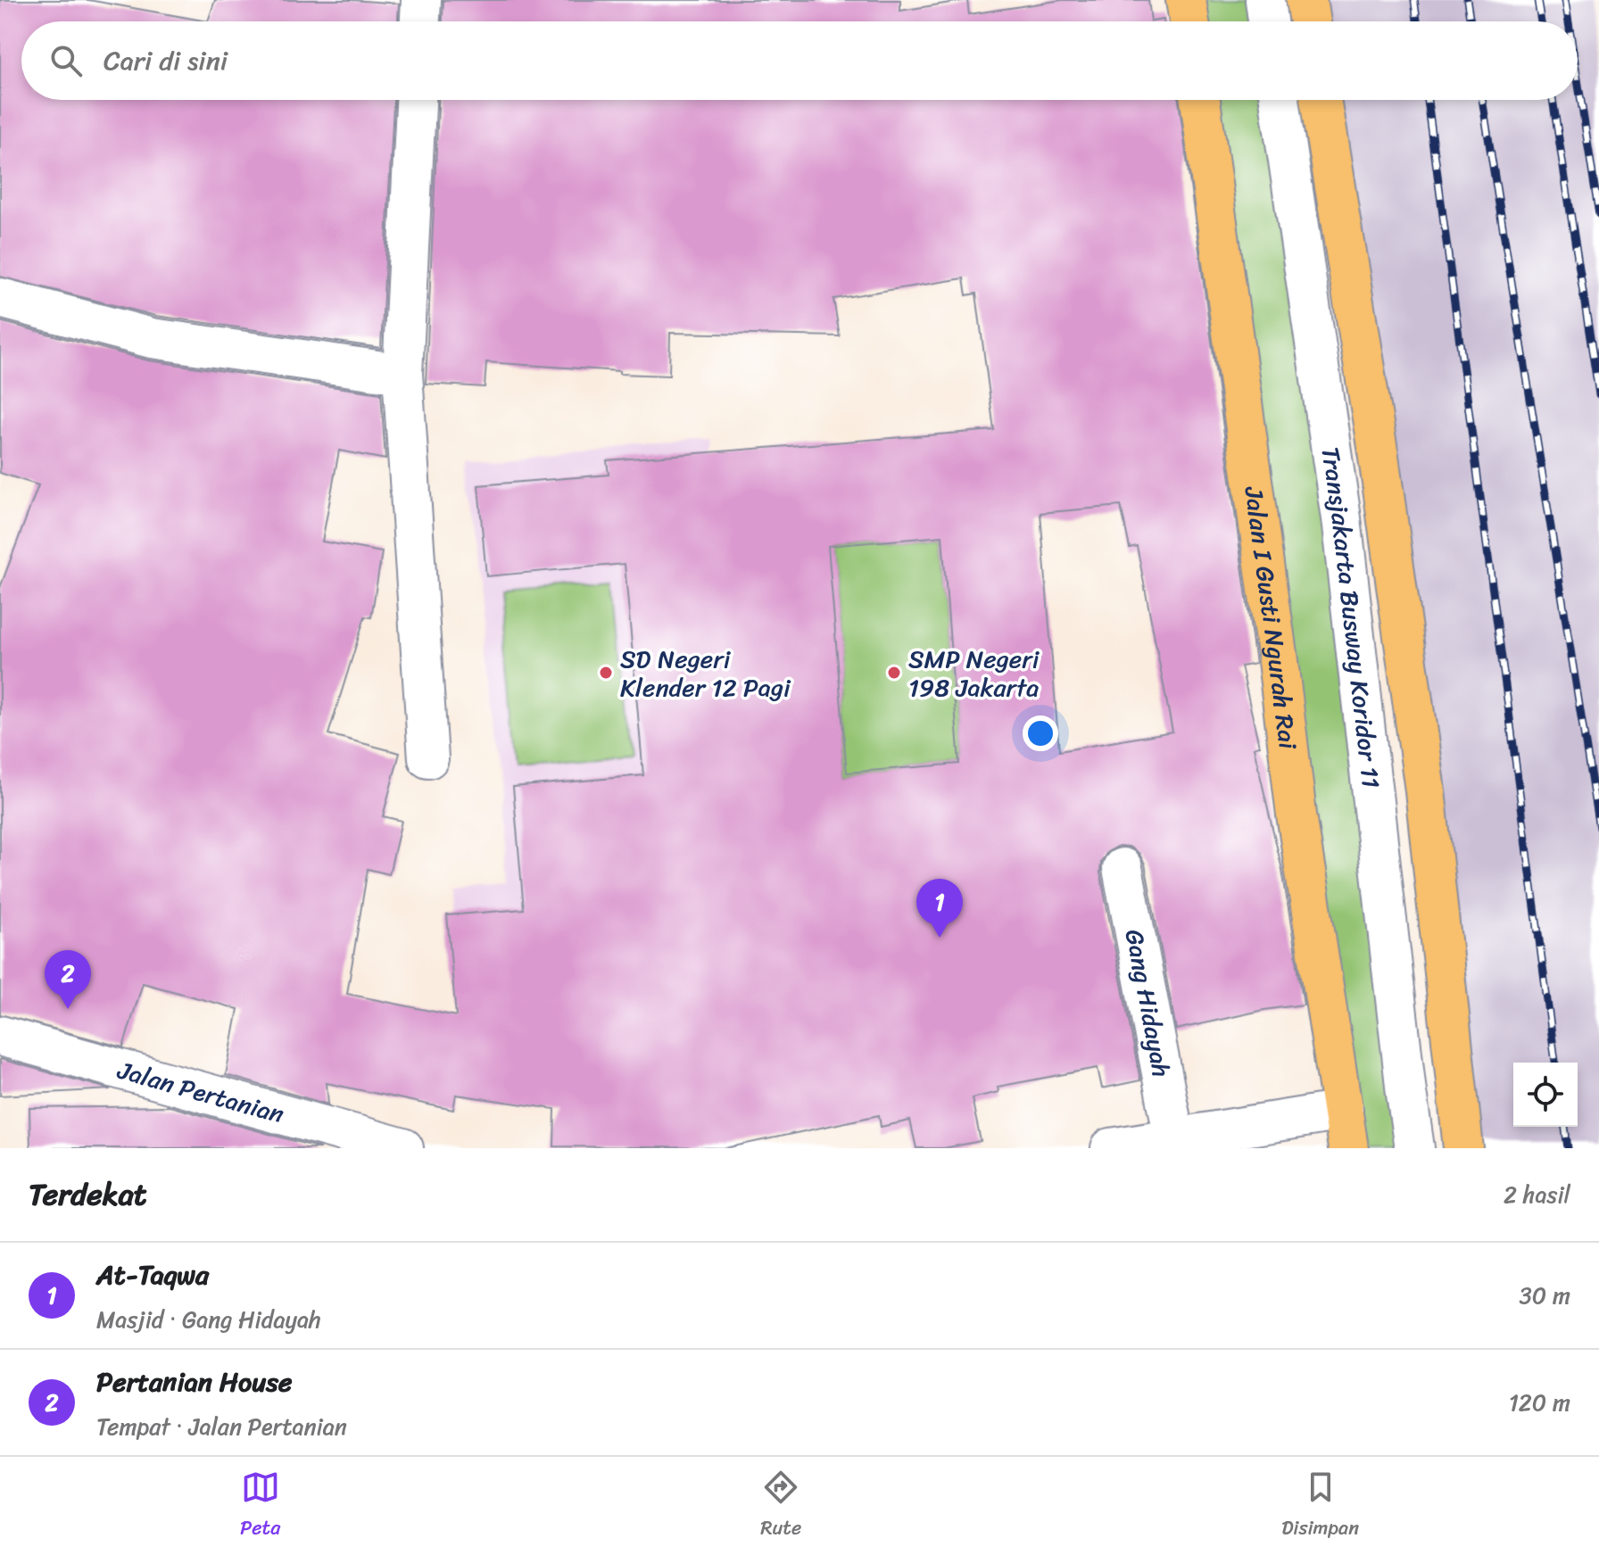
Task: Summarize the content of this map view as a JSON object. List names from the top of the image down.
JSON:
{
  "streets": {
    "main road": ["Jalan I Gusti Ngurah Rai"],
    "street": ["Transjakarta Busway Koridor 11", "Gang Hidayah", "Jalan Pertanian"]
  },
  "places": ["SD Negeri Klender 12 Pagi", "SMP Negeri 198 Jakarta"],
  "page": {
    "search": "Cari di sini",
    "pins": ["1", "2"],
    "heading": ["Terdekat", "2 hasil"],
    "list": [
      {
        "mark": "1",
        "name": "At-Taqwa",
        "note": "Masjid · Gang Hidayah",
        "value": "30 m"
      },
      {
        "mark": "2",
        "name": "Pertanian House",
        "note": "Tempat · Jalan Pertanian",
        "value": "120 m"
      }
    ],
    "nav": ["Peta", "Rute", "Disimpan"]
  }
}
